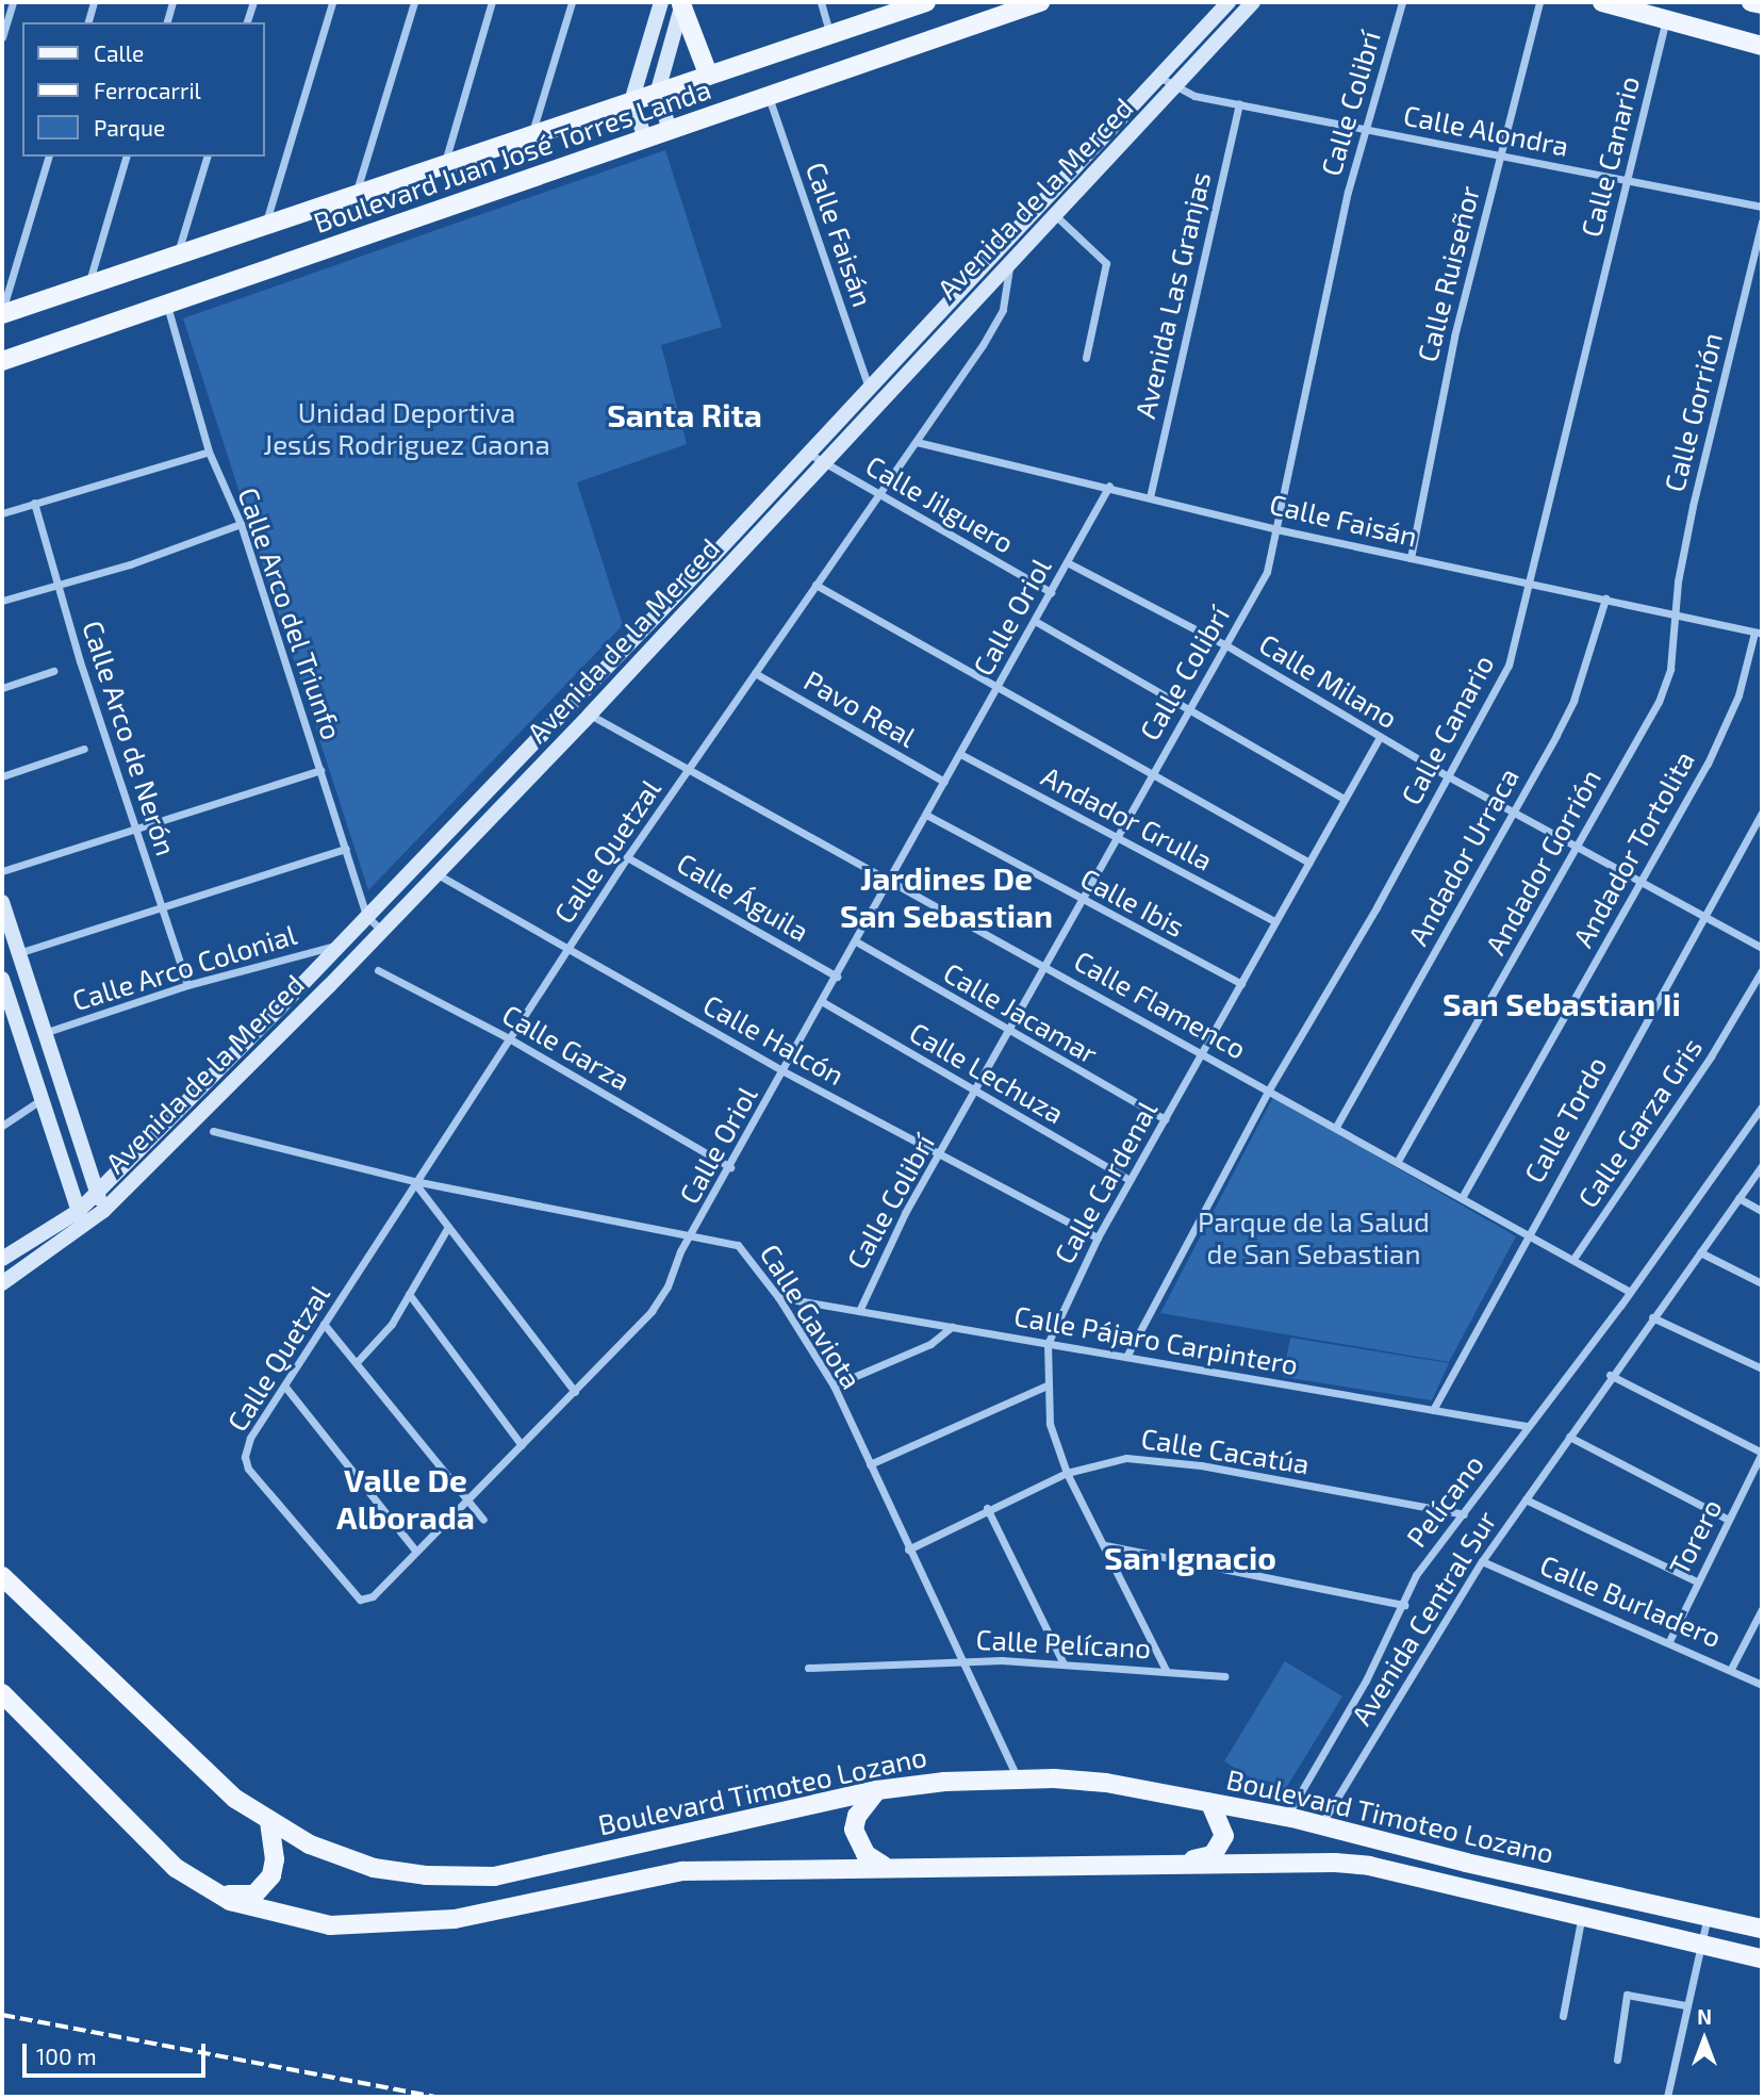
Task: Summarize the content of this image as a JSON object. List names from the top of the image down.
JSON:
{
  "streets": {
    "main road": ["Boulevard Juan José Torres Landa", "Boulevard Timoteo Lozano"],
    "street": [
      "Calle Colibrí",
      "Calle Alondra",
      "Calle Canario",
      "Avenida de la Merced",
      "Calle Faisán",
      "Calle Ruiseñor",
      "Avenida Las Granjas",
      "Calle Gorrión",
      "Calle Jilguero",
      "Calle Arco del Triunfo",
      "Calle Oriol",
      "Calle Milano",
      "Pavo Real",
      "Calle Arco de Nerón",
      "Andador Grulla",
      "Andador Tortolita",
      "Calle Quetzal",
      "Andador Urraca",
      "Andador Gorrión",
      "Calle Águila",
      "Calle Ibis",
      "Calle Arco Colonial",
      "Calle Flamenco",
      "Calle Jacamar",
      "Calle Halcón",
      "Calle Garza",
      "Calle Lechuza",
      "Calle Tordo",
      "Calle Garza Gris",
      "Calle Cardenal",
      "Calle Gaviota",
      "Calle Pájaro Carpintero",
      "Calle Cacatúa",
      "Pelícano",
      "Torero",
      "Calle Burladero",
      "Avenida Central Sur",
      "Calle Pelícano"
    ]
  },
  "crossings": [
    ["Calle Colibrí", "Calle Alondra"],
    ["Calle Colibrí", "Calle Faisán"],
    ["Calle Colibrí", "Calle Milano"],
    ["Calle Colibrí", "Andador Grulla"],
    ["Calle Colibrí", "Calle Ibis"],
    ["Calle Colibrí", "Calle Flamenco"],
    ["Calle Colibrí", "Calle Jacamar"],
    ["Calle Colibrí", "Calle Halcón"],
    ["Calle Colibrí", "Calle Lechuza"],
    ["Calle Colibrí", "Calle Pájaro Carpintero"],
    ["Calle Alondra", "Calle Canario"],
    ["Calle Alondra", "Avenida de la Merced"],
    ["Calle Alondra", "Calle Ruiseñor"],
    ["Calle Alondra", "Avenida Las Granjas"],
    ["Boulevard Juan José Torres Landa", "Calle Faisán"],
    ["Boulevard Juan José Torres Landa", "Calle Arco del Triunfo"],
    ["Calle Canario", "Calle Faisán"],
    ["Calle Canario", "Calle Milano"],
    ["Calle Canario", "Calle Flamenco"],
    ["Calle Canario", "Calle Pájaro Carpintero"],
    ["Avenida de la Merced", "Calle Faisán"],
    ["Avenida de la Merced", "Calle Jilguero"],
    ["Avenida de la Merced", "Calle Arco del Triunfo"],
    ["Avenida de la Merced", "Calle Quetzal"],
    ["Avenida de la Merced", "Calle Arco Colonial"],
    ["Avenida de la Merced", "Calle Flamenco"],
    ["Avenida de la Merced", "Calle Halcón"],
    ["Calle Faisán", "Calle Ruiseñor"],
    ["Calle Faisán", "Avenida Las Granjas"],
    ["Calle Faisán", "Calle Gorrión"],
    ["Calle Faisán", "Calle Oriol"],
    ["Calle Faisán", "Andador Tortolita"],
    ["Calle Faisán", "Calle Quetzal"],
    ["Calle Faisán", "Andador Urraca"],
    ["Calle Faisán", "Andador Gorrión"],
    ["Calle Gorrión", "Andador Gorrión"],
    ["Calle Jilguero", "Calle Oriol"],
    ["Calle Jilguero", "Calle Quetzal"],
    ["Calle Oriol", "Calle Milano"],
    ["Calle Oriol", "Pavo Real"],
    ["Calle Oriol", "Andador Grulla"],
    ["Calle Oriol", "Calle Quetzal"],
    ["Calle Oriol", "Calle Águila"],
    ["Calle Oriol", "Calle Ibis"],
    ["Calle Oriol", "Calle Flamenco"],
    ["Calle Oriol", "Calle Jacamar"],
    ["Calle Oriol", "Calle Halcón"],
    ["Calle Oriol", "Calle Garza"],
    ["Calle Oriol", "Calle Lechuza"],
    ["Calle Oriol", "Calle Gaviota"],
    ["Calle Milano", "Andador Tortolita"],
    ["Calle Milano", "Andador Urraca"],
    ["Calle Milano", "Andador Gorrión"],
    ["Calle Milano", "Calle Tordo"],
    ["Calle Milano", "Calle Cardenal"],
    ["Pavo Real", "Calle Quetzal"],
    ["Calle Arco de Nerón", "Calle Arco Colonial"],
    ["Andador Grulla", "Calle Cardenal"],
    ["Andador Tortolita", "Calle Flamenco"],
    ["Calle Quetzal", "Calle Águila"],
    ["Calle Quetzal", "Calle Flamenco"],
    ["Calle Quetzal", "Calle Halcón"],
    ["Calle Quetzal", "Calle Garza"],
    ["Calle Quetzal", "Calle Gaviota"],
    ["Andador Urraca", "Calle Flamenco"],
    ["Andador Gorrión", "Calle Flamenco"],
    ["Calle Ibis", "Calle Cardenal"],
    ["Calle Flamenco", "Calle Tordo"],
    ["Calle Flamenco", "Calle Garza Gris"],
    ["Calle Flamenco", "Calle Cardenal"],
    ["Calle Flamenco", "Pelícano"],
    ["Calle Jacamar", "Calle Cardenal"],
    ["Calle Halcón", "Calle Cardenal"],
    ["Calle Lechuza", "Calle Cardenal"],
    ["Calle Tordo", "Calle Pájaro Carpintero"],
    ["Calle Cardenal", "Calle Pájaro Carpintero"],
    ["Calle Cardenal", "Calle Cacatúa"],
    ["Calle Cardenal", "Calle Pelícano"],
    ["Calle Gaviota", "Calle Pájaro Carpintero"],
    ["Calle Gaviota", "Calle Cacatúa"],
    ["Calle Gaviota", "Calle Pelícano"],
    ["Calle Gaviota", "Boulevard Timoteo Lozano"],
    ["Calle Pájaro Carpintero", "Pelícano"],
    ["Calle Cacatúa", "Pelícano"],
    ["Pelícano", "Avenida Central Sur"],
    ["Pelícano", "Boulevard Timoteo Lozano"],
    ["Torero", "Calle Burladero"],
    ["Calle Burladero", "Avenida Central Sur"],
    ["Avenida Central Sur", "Boulevard Timoteo Lozano"]
  ],
  "districts": [
    "Santa Rita",
    "Jardines De San Sebastian",
    "San Sebastian Ii",
    "Valle De Alborada",
    "San Ignacio"
  ],
  "parks": ["Unidad Deportiva Jesús Rodriguez Gaona", "Parque de la Salud de San Sebastian"],
  "legend": ["Calle", "Ferrocarril", "Parque"],
  "scale_bar": "100 m",
  "north": "top"
}
